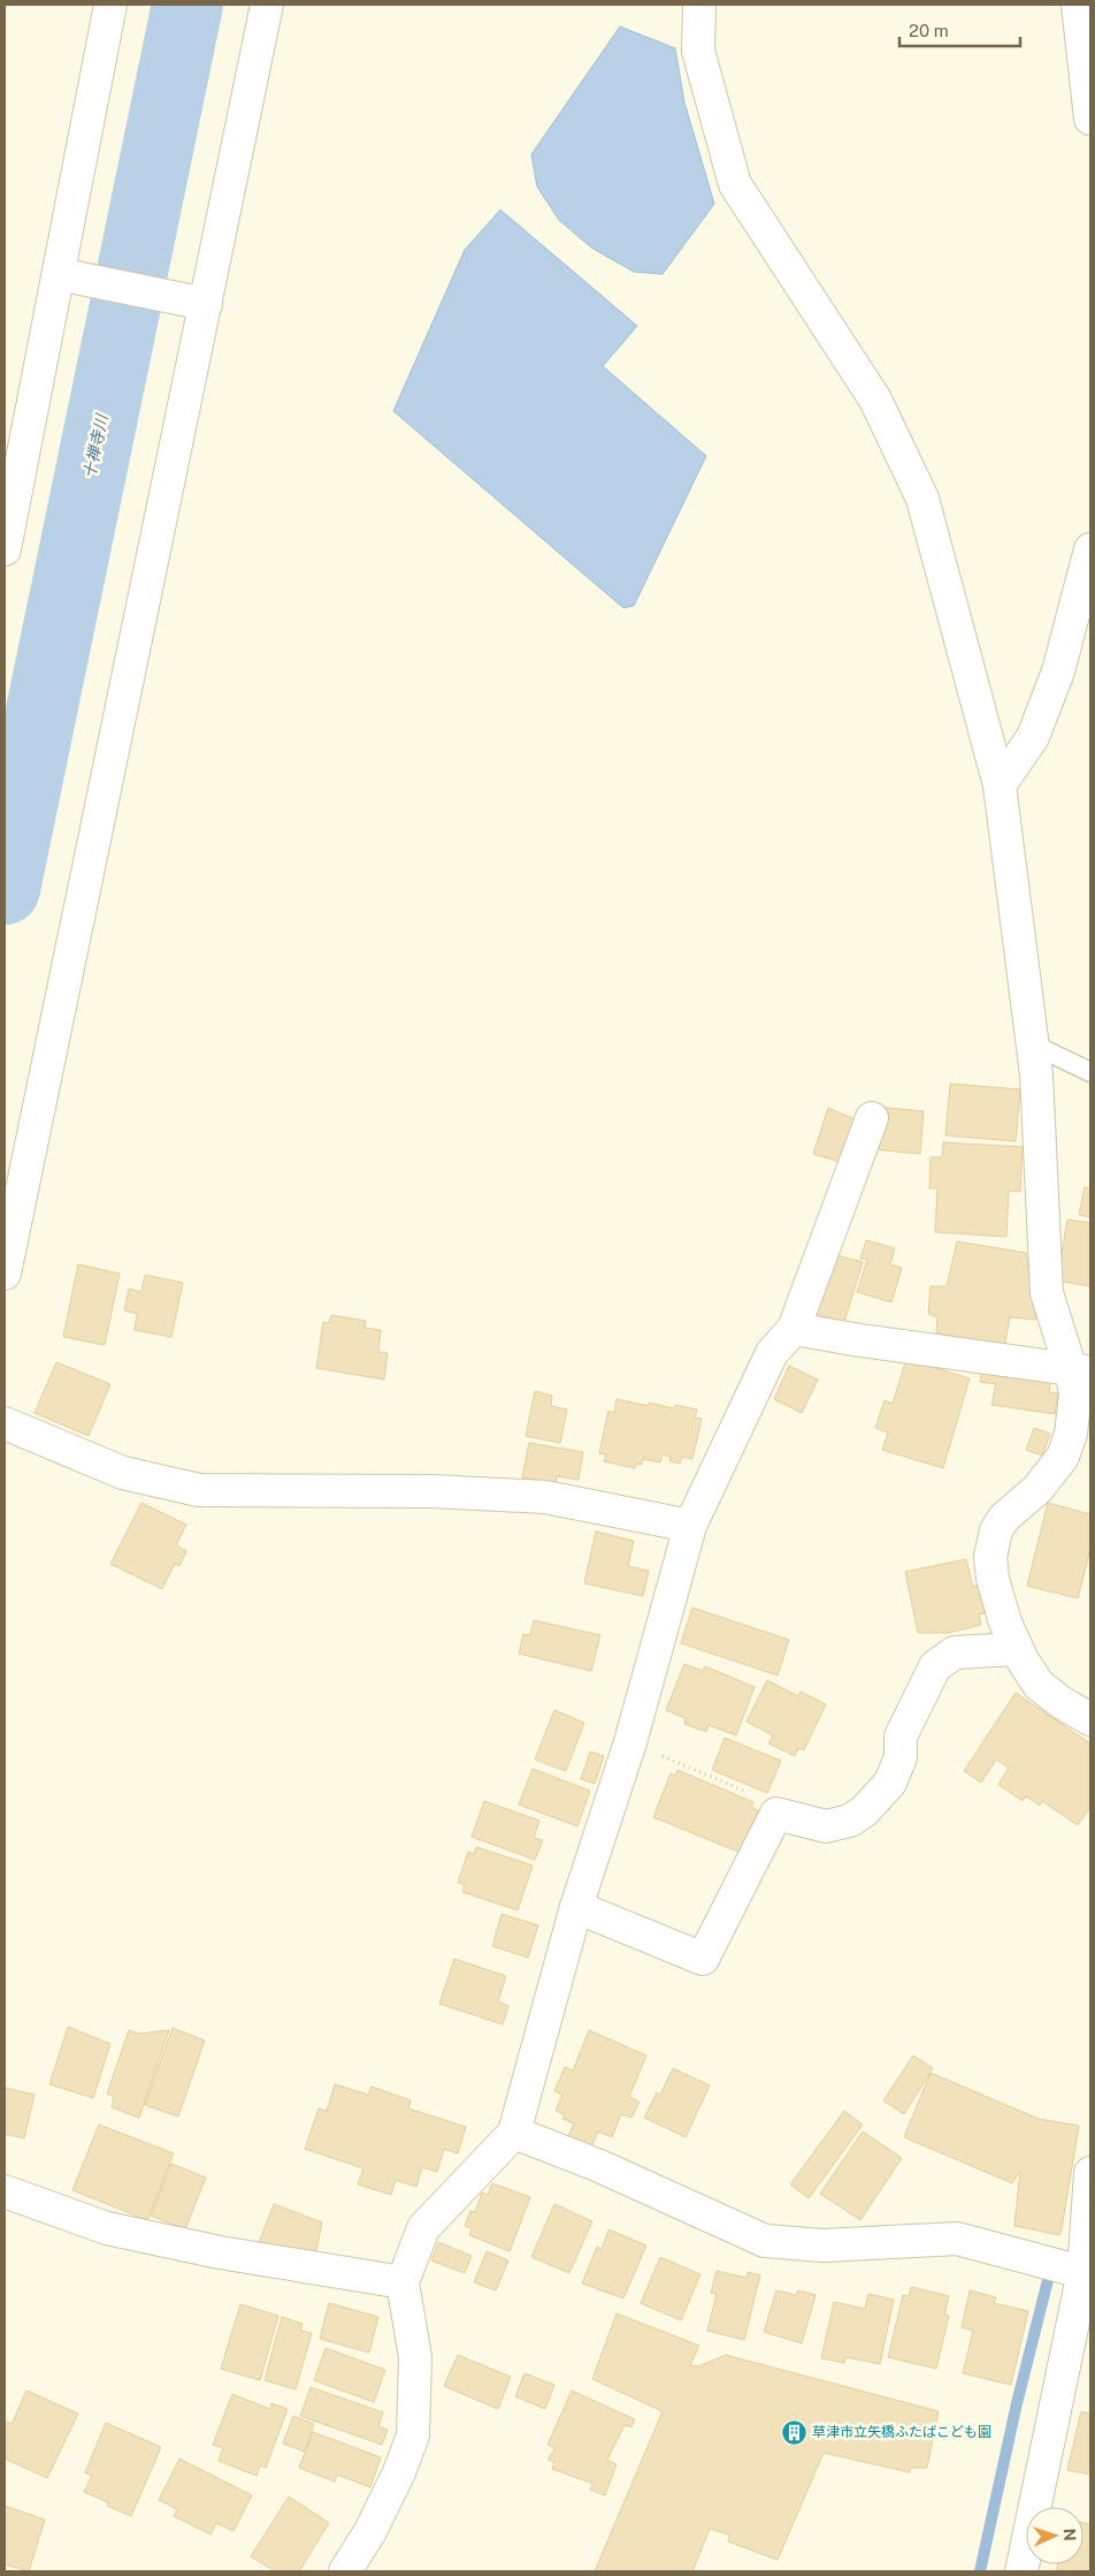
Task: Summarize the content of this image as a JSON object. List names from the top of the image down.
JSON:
{
  "water": ["十禅寺川"],
  "places": {
    "building": ["草津市立矢橋ふたばこども園"]
  },
  "scale_bar": "20 m",
  "north": "right"
}
